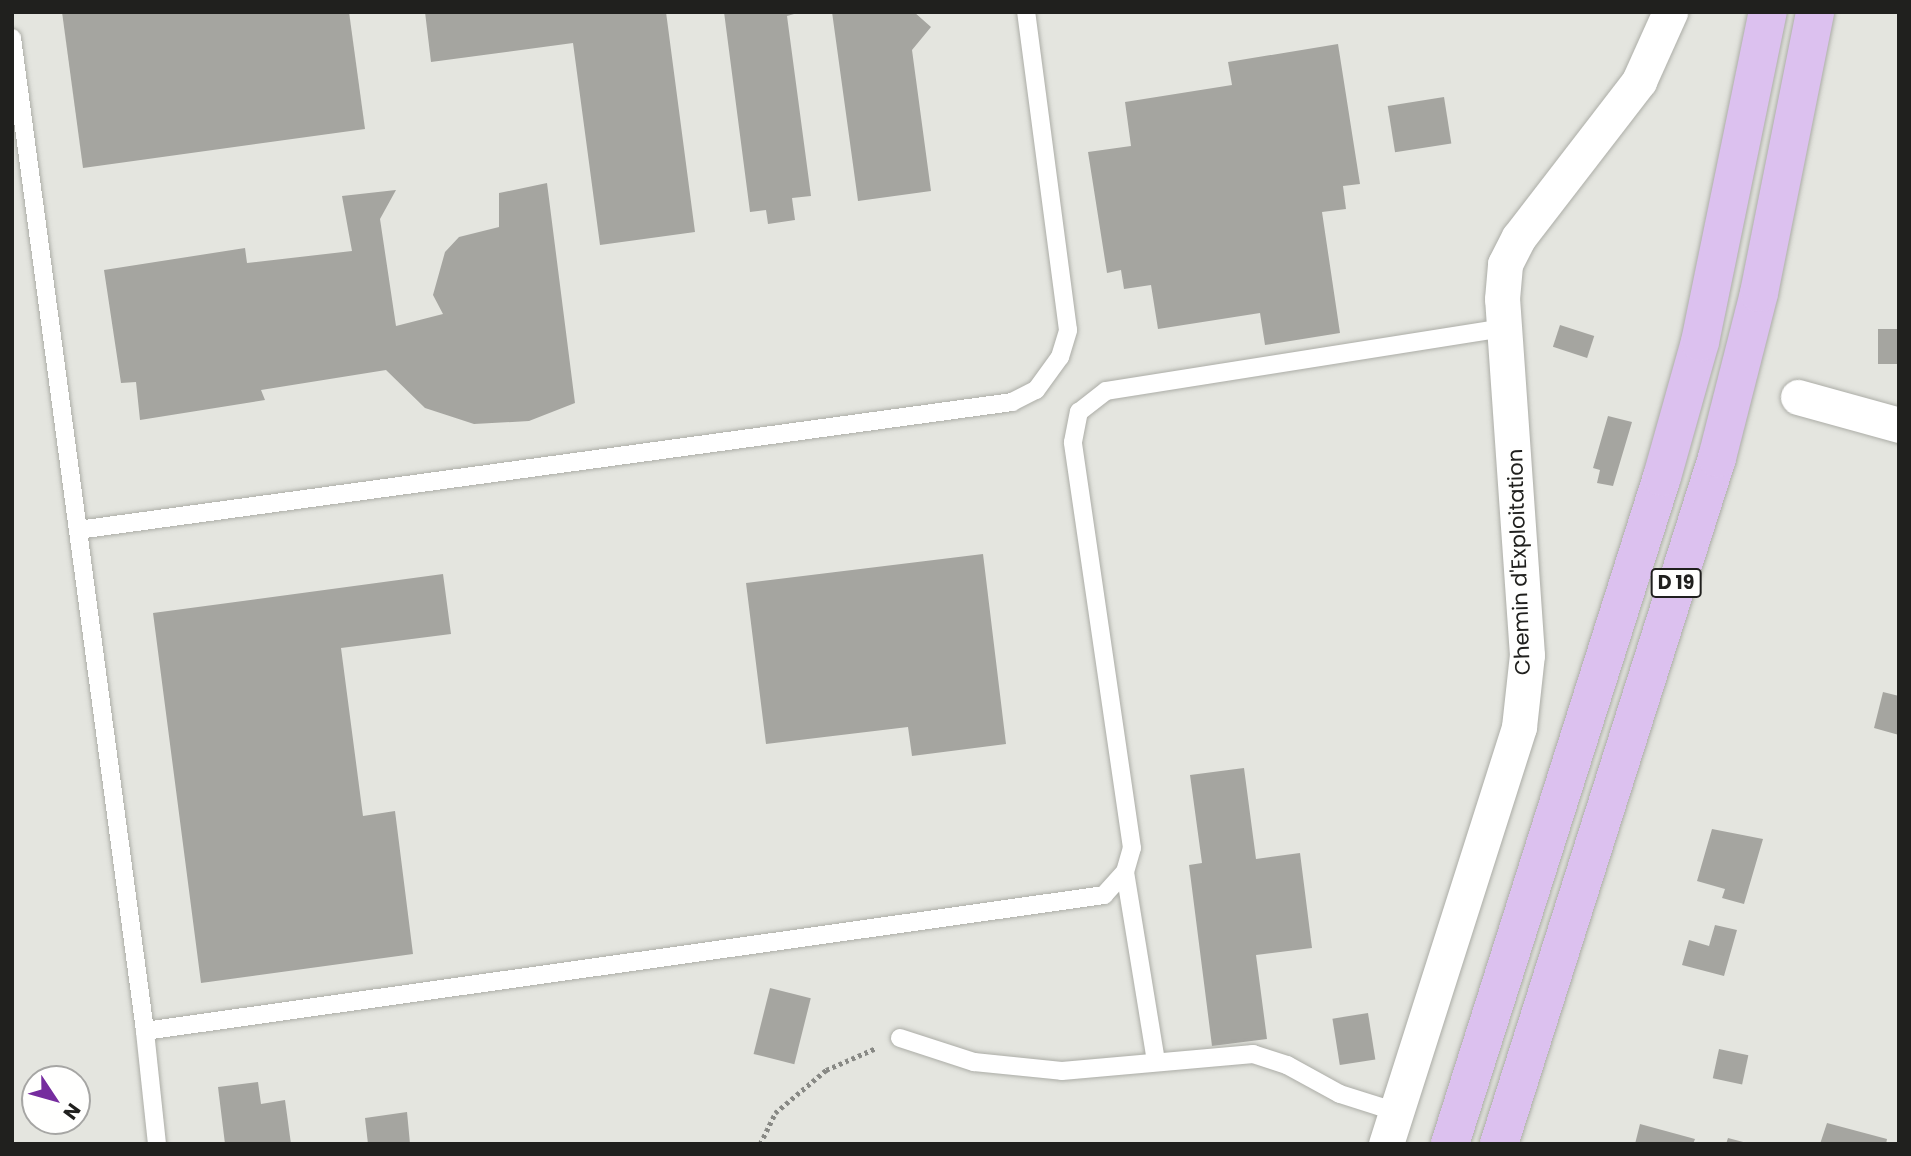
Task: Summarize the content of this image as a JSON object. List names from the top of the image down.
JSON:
{
  "streets": {
    "main road": ["D 19"],
    "street": ["Chemin d'Exploitation"]
  },
  "north": "bottom right"
}
